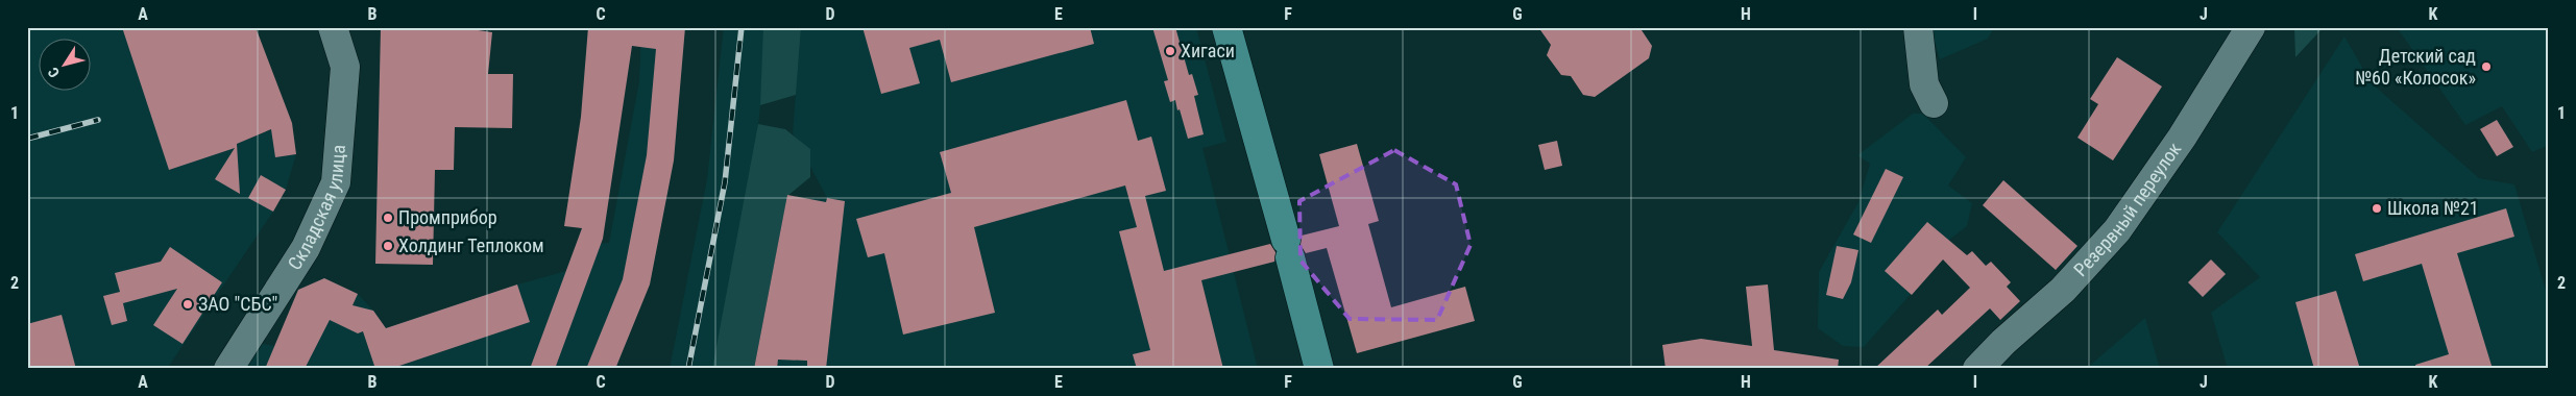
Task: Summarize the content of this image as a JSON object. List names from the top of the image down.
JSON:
{
  "streets": {
    "street": ["Складская улица", "Резервный переулок"]
  },
  "places": [
    "Хигаси",
    "Детский сад №60 «Колосок»",
    "Школа №21",
    "Промприбор",
    "Холдинг Теплоком",
    "ЗАО \"СБС\""
  ],
  "north": "bottom left",
  "grid": {
    "columns": [
      "A",
      "B",
      "C",
      "D",
      "E",
      "F",
      "G",
      "H",
      "I",
      "J",
      "K"
    ],
    "rows": ["1", "2"]
  }
}
